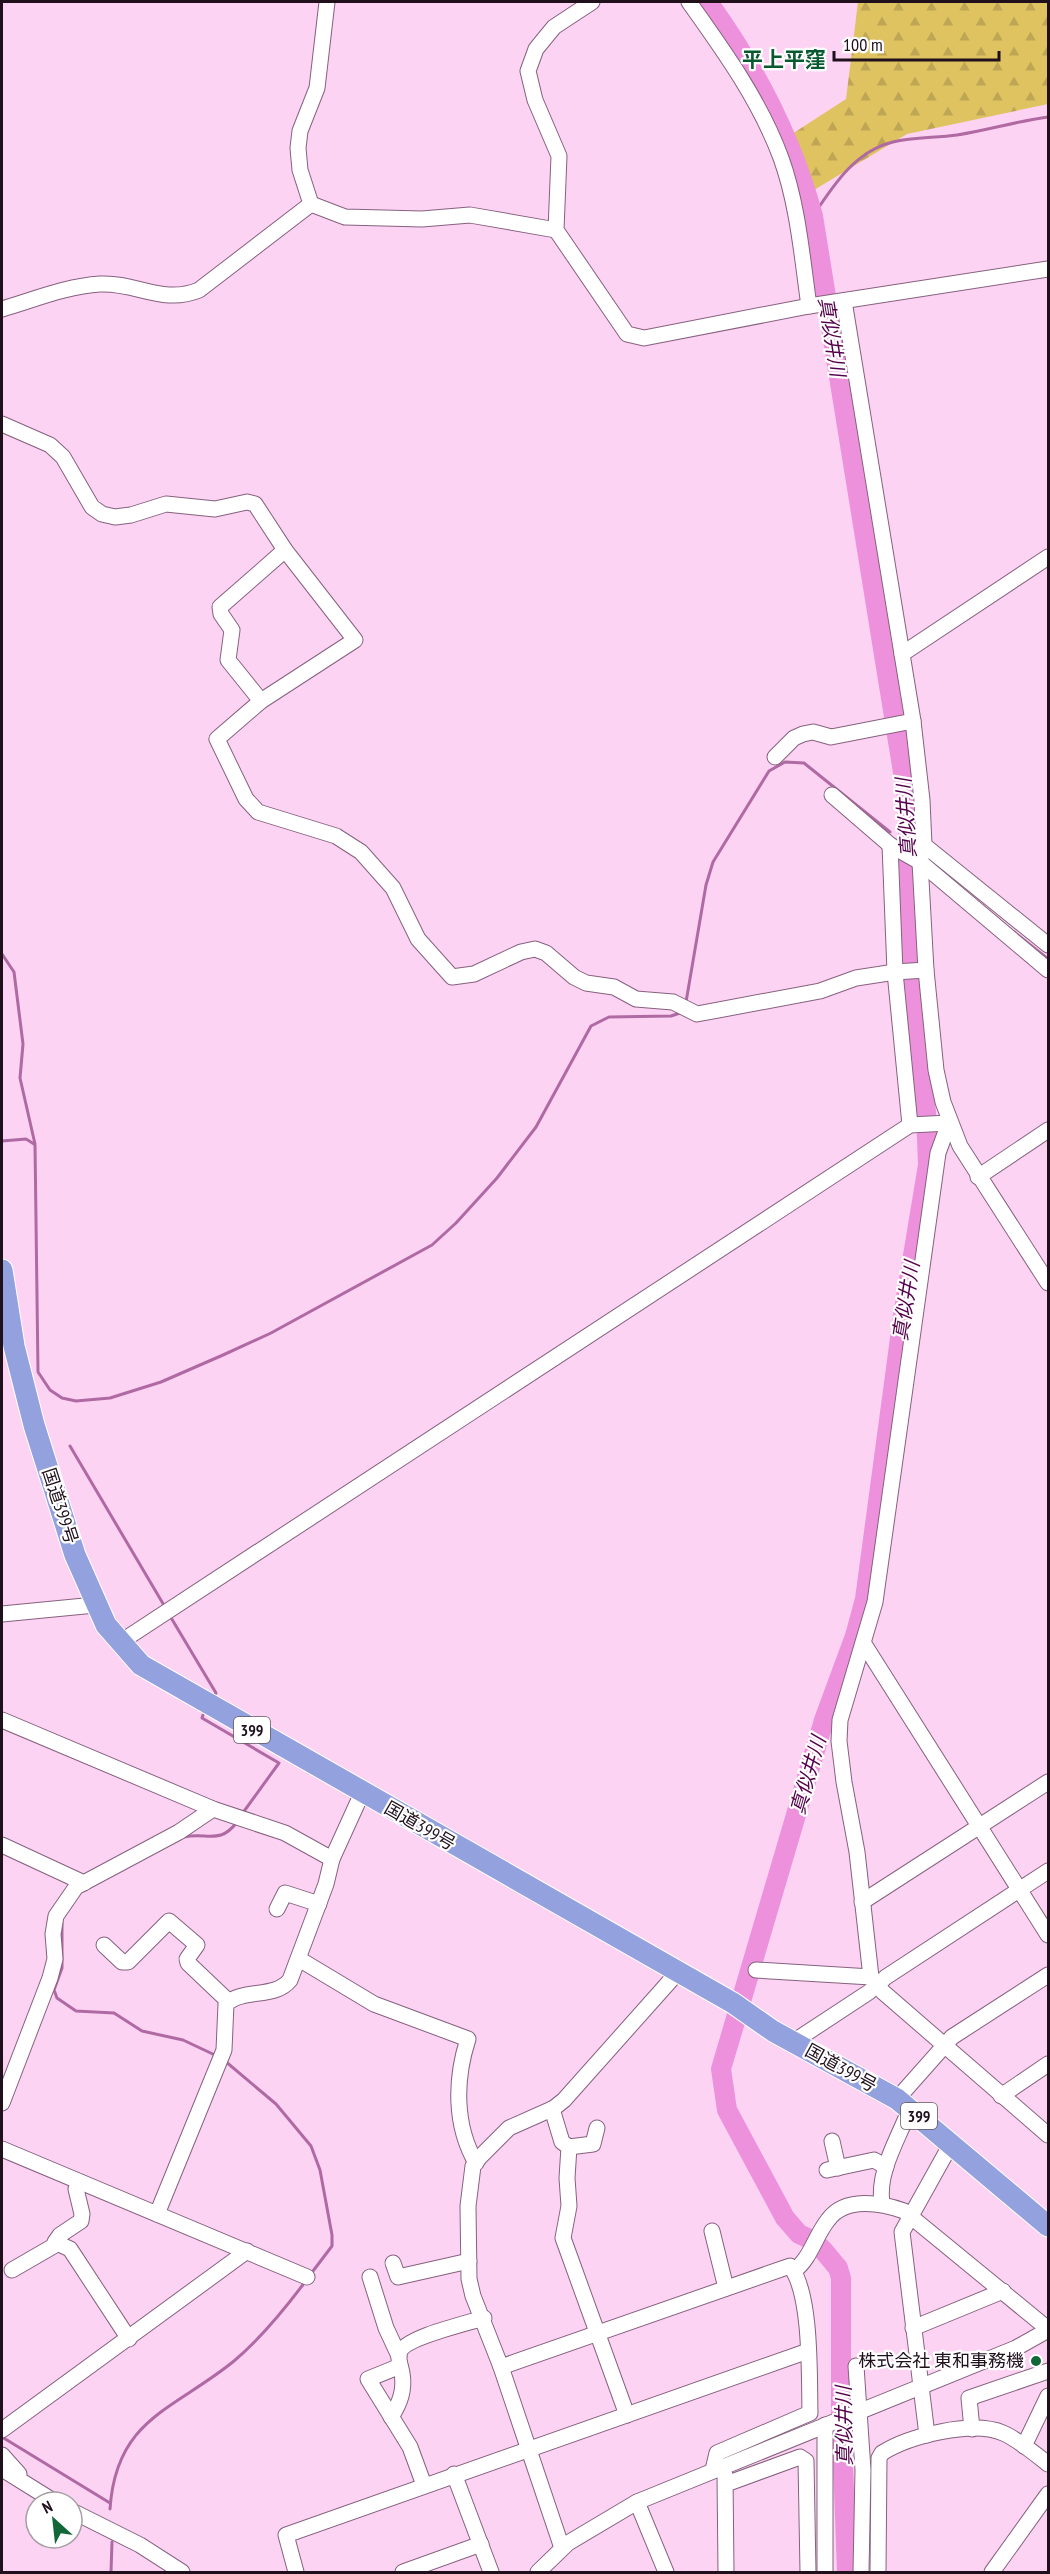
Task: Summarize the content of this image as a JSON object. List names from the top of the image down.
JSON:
{
  "streets": {
    "highway": ["国道399号", "399"]
  },
  "districts": ["平上平窪"],
  "water": ["真似井川"],
  "places": ["株式会社 東和事務機"],
  "scale_bar": "100 m",
  "north": "top left"
}
